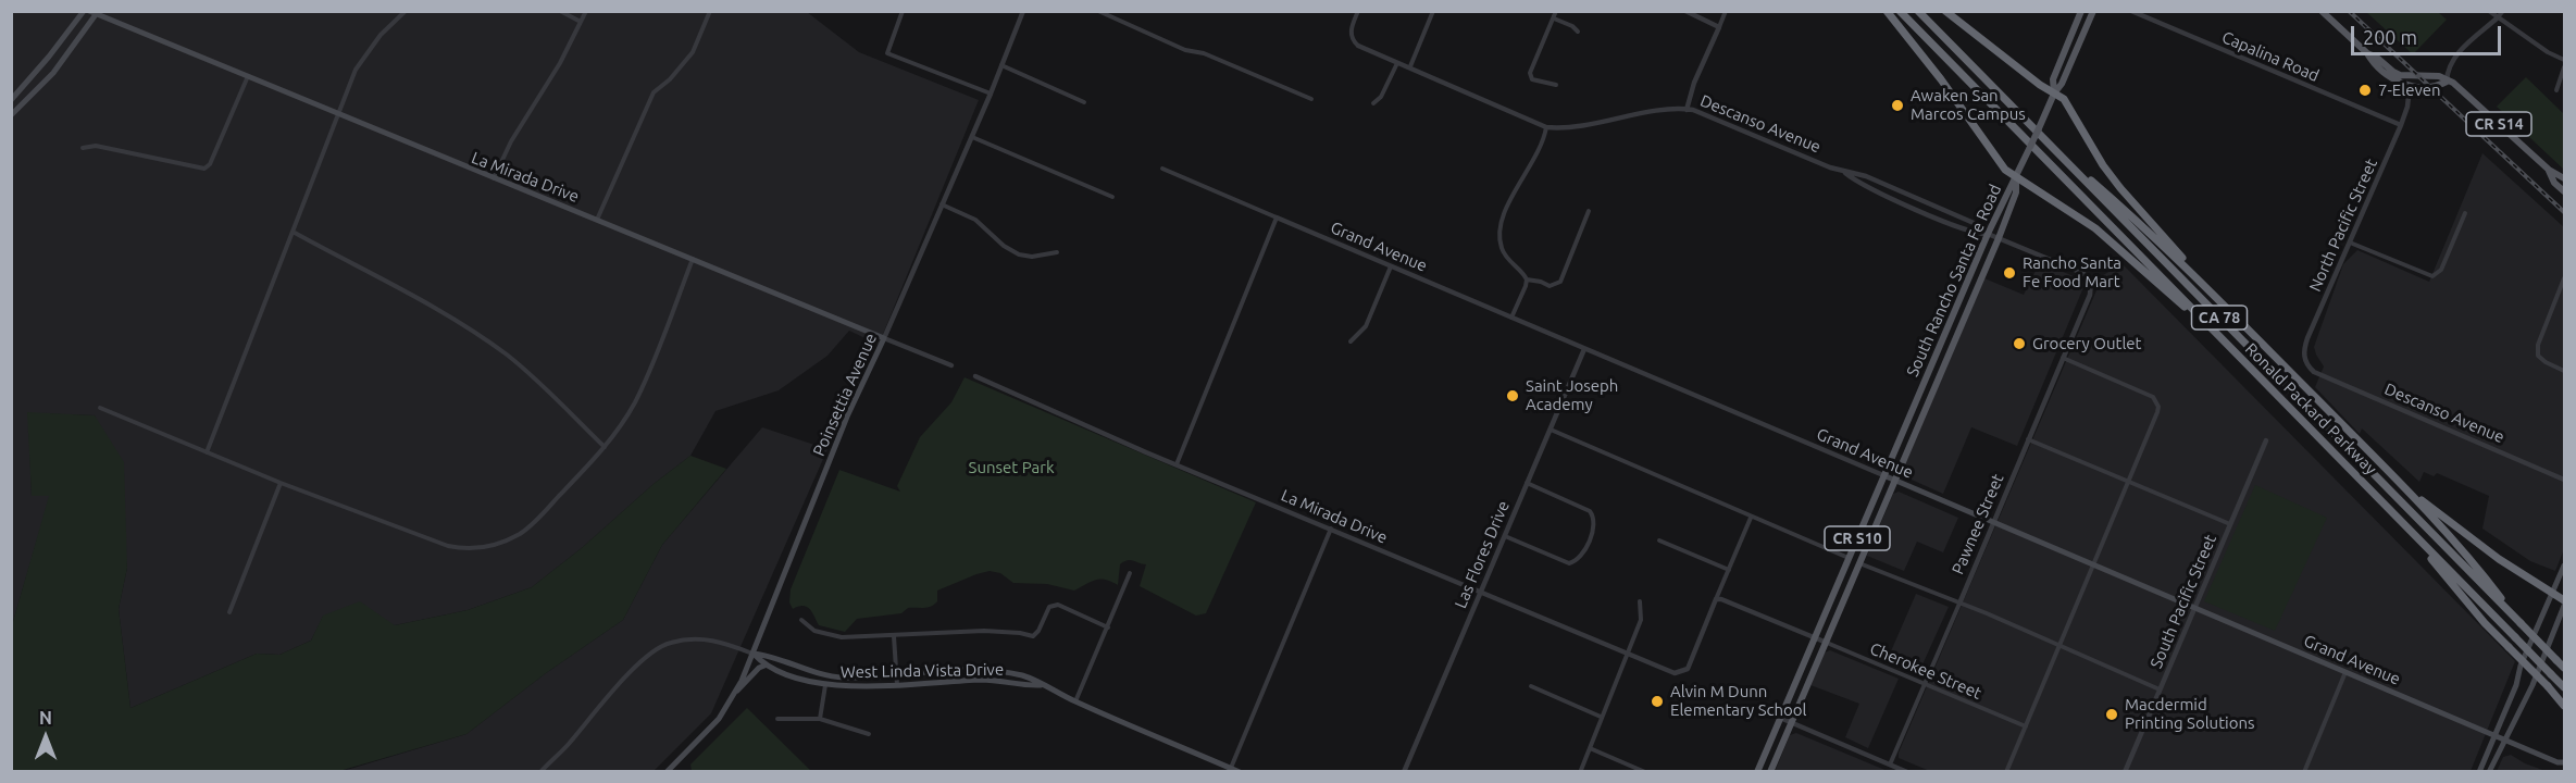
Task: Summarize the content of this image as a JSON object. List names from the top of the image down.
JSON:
{
  "streets": {
    "highway": ["CA 78", "Ronald Packard Parkway"],
    "main road": [
      "CR S14",
      "La Mirada Drive",
      "Grand Avenue",
      "South Rancho Santa Fe Road",
      "Poinsettia Avenue",
      "CR S10",
      "West Linda Vista Drive"
    ],
    "street": [
      "Capalina Road",
      "Descanso Avenue",
      "North Pacific Street",
      "Pawnee Street",
      "Las Flores Drive",
      "South Pacific Street",
      "Cherokee Street"
    ]
  },
  "crossings": [
    ["Capalina Road", "North Pacific Street"],
    ["Descanso Avenue", "North Pacific Street"],
    ["Descanso Avenue", "South Rancho Santa Fe Road"],
    ["Descanso Avenue", "Pawnee Street"],
    ["CR S14", "North Pacific Street"],
    ["La Mirada Drive", "Poinsettia Avenue"],
    ["La Mirada Drive", "Las Flores Drive"],
    ["La Mirada Drive", "Cherokee Street"],
    ["Grand Avenue", "South Rancho Santa Fe Road"],
    ["Grand Avenue", "Pawnee Street"],
    ["Grand Avenue", "Las Flores Drive"],
    ["Grand Avenue", "South Pacific Street"],
    ["South Rancho Santa Fe Road", "CR S10"],
    ["South Rancho Santa Fe Road", "Cherokee Street"],
    ["Poinsettia Avenue", "West Linda Vista Drive"],
    ["Pawnee Street", "Cherokee Street"]
  ],
  "parks": ["Sunset Park"],
  "places": [
    "7-Eleven",
    "Awaken San Marcos Campus",
    "Rancho Santa Fe Food Mart",
    "Grocery Outlet",
    "Saint Joseph Academy",
    "Alvin M Dunn Elementary School",
    "Macdermid Printing Solutions"
  ],
  "scale_bar": "200 m",
  "north": "top"
}
